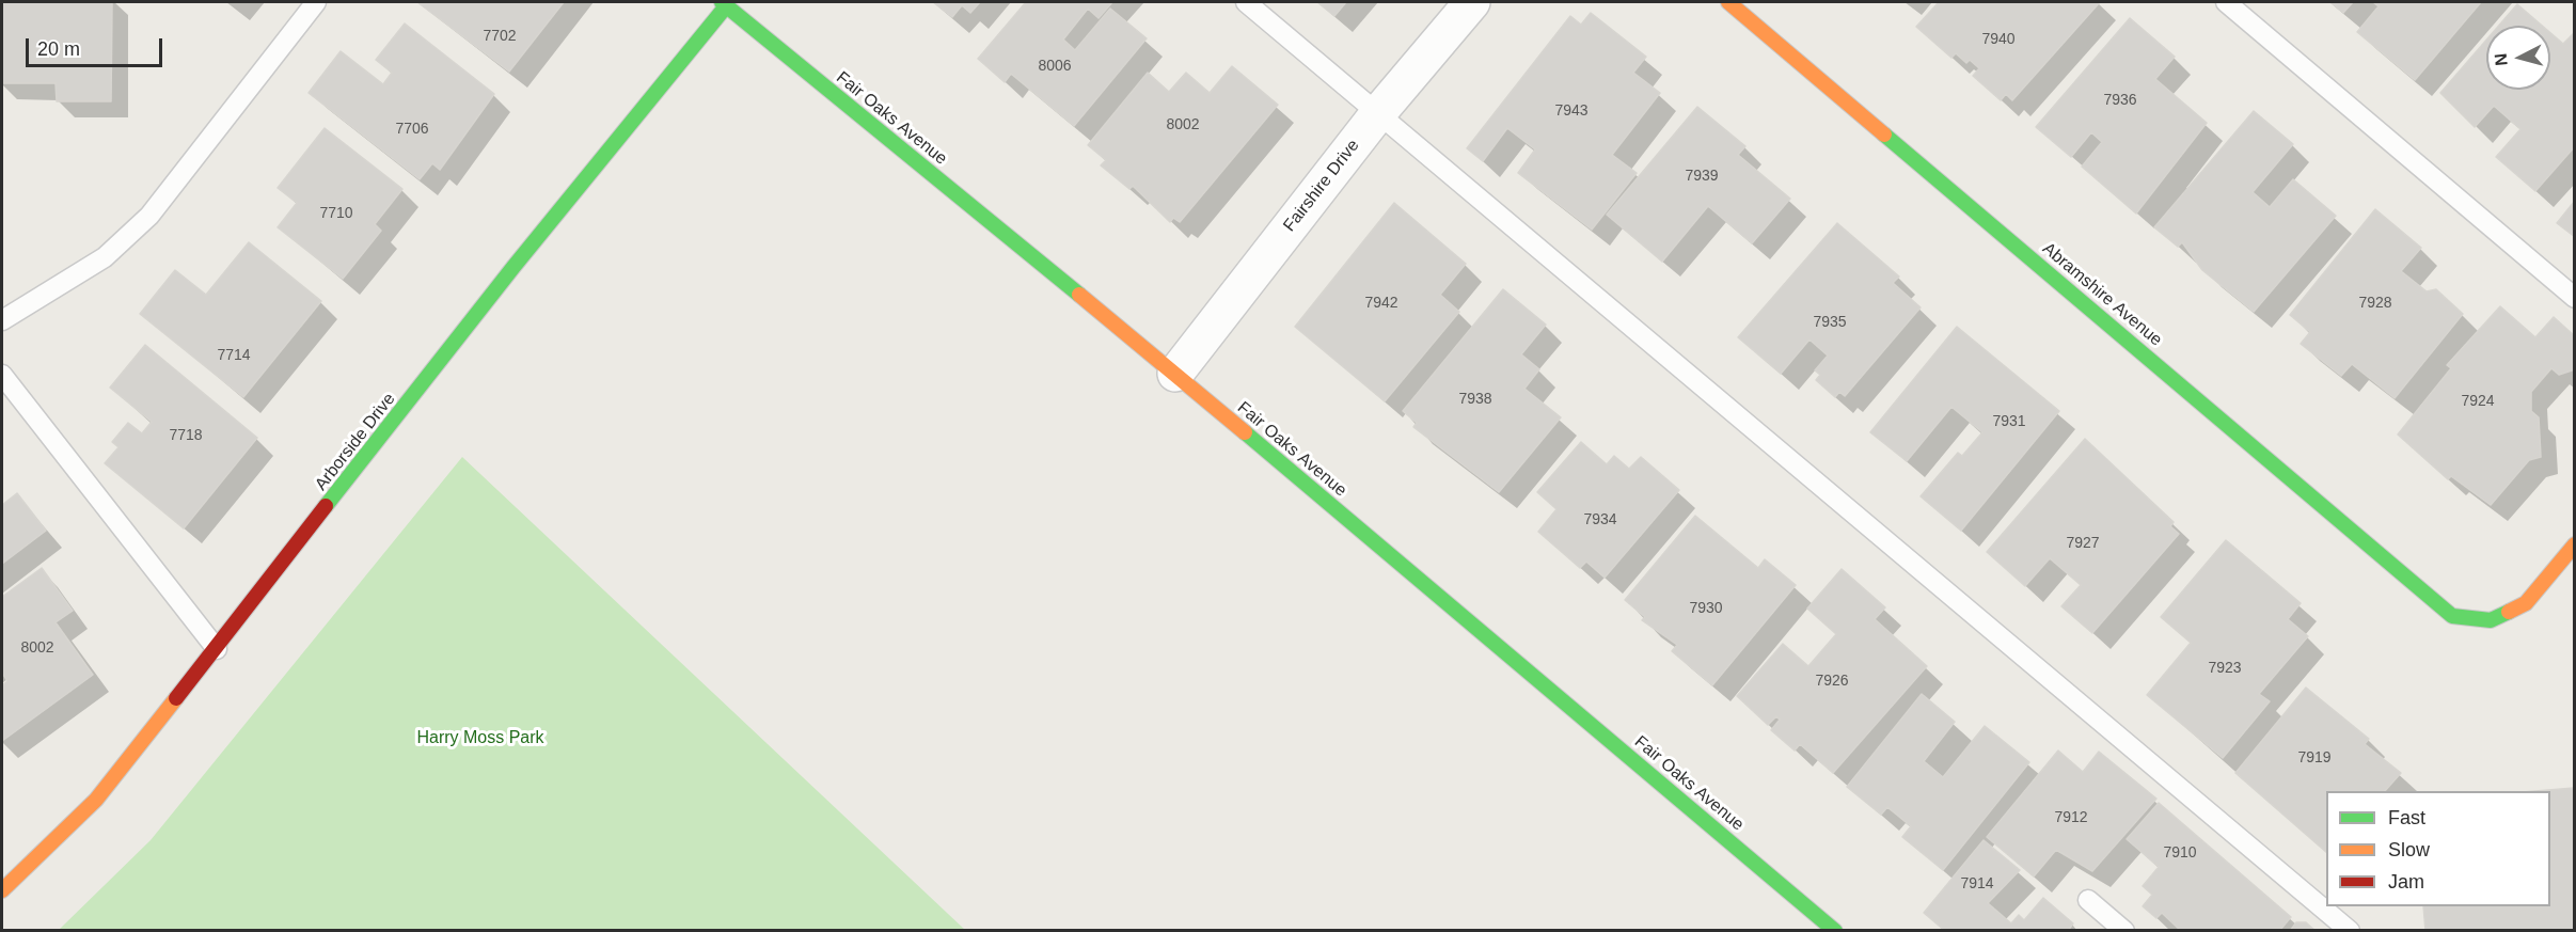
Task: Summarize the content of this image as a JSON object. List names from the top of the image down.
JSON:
{
  "streets": {
    "street": [
      "Fair Oaks Avenue",
      "Fairshire Drive",
      "Abramshire Avenue",
      "Arborside Drive"
    ]
  },
  "crossings": [
    ["Fair Oaks Avenue", "Fairshire Drive"],
    ["Fair Oaks Avenue", "Arborside Drive"]
  ],
  "parks": ["Harry Moss Park"],
  "house_numbers": [
    "7702",
    "7940",
    "8006",
    "7936",
    "7943",
    "8002",
    "7706",
    "7939",
    "7710",
    "7942",
    "7928",
    "7935",
    "7714",
    "7938",
    "7924",
    "7931",
    "7718",
    "7934",
    "7927",
    "7930",
    "8002",
    "7923",
    "7926",
    "7919",
    "7912",
    "7910",
    "7914"
  ],
  "legend": ["Fast", "Slow", "Jam"],
  "scale_bar": "20 m",
  "north": "left"
}
